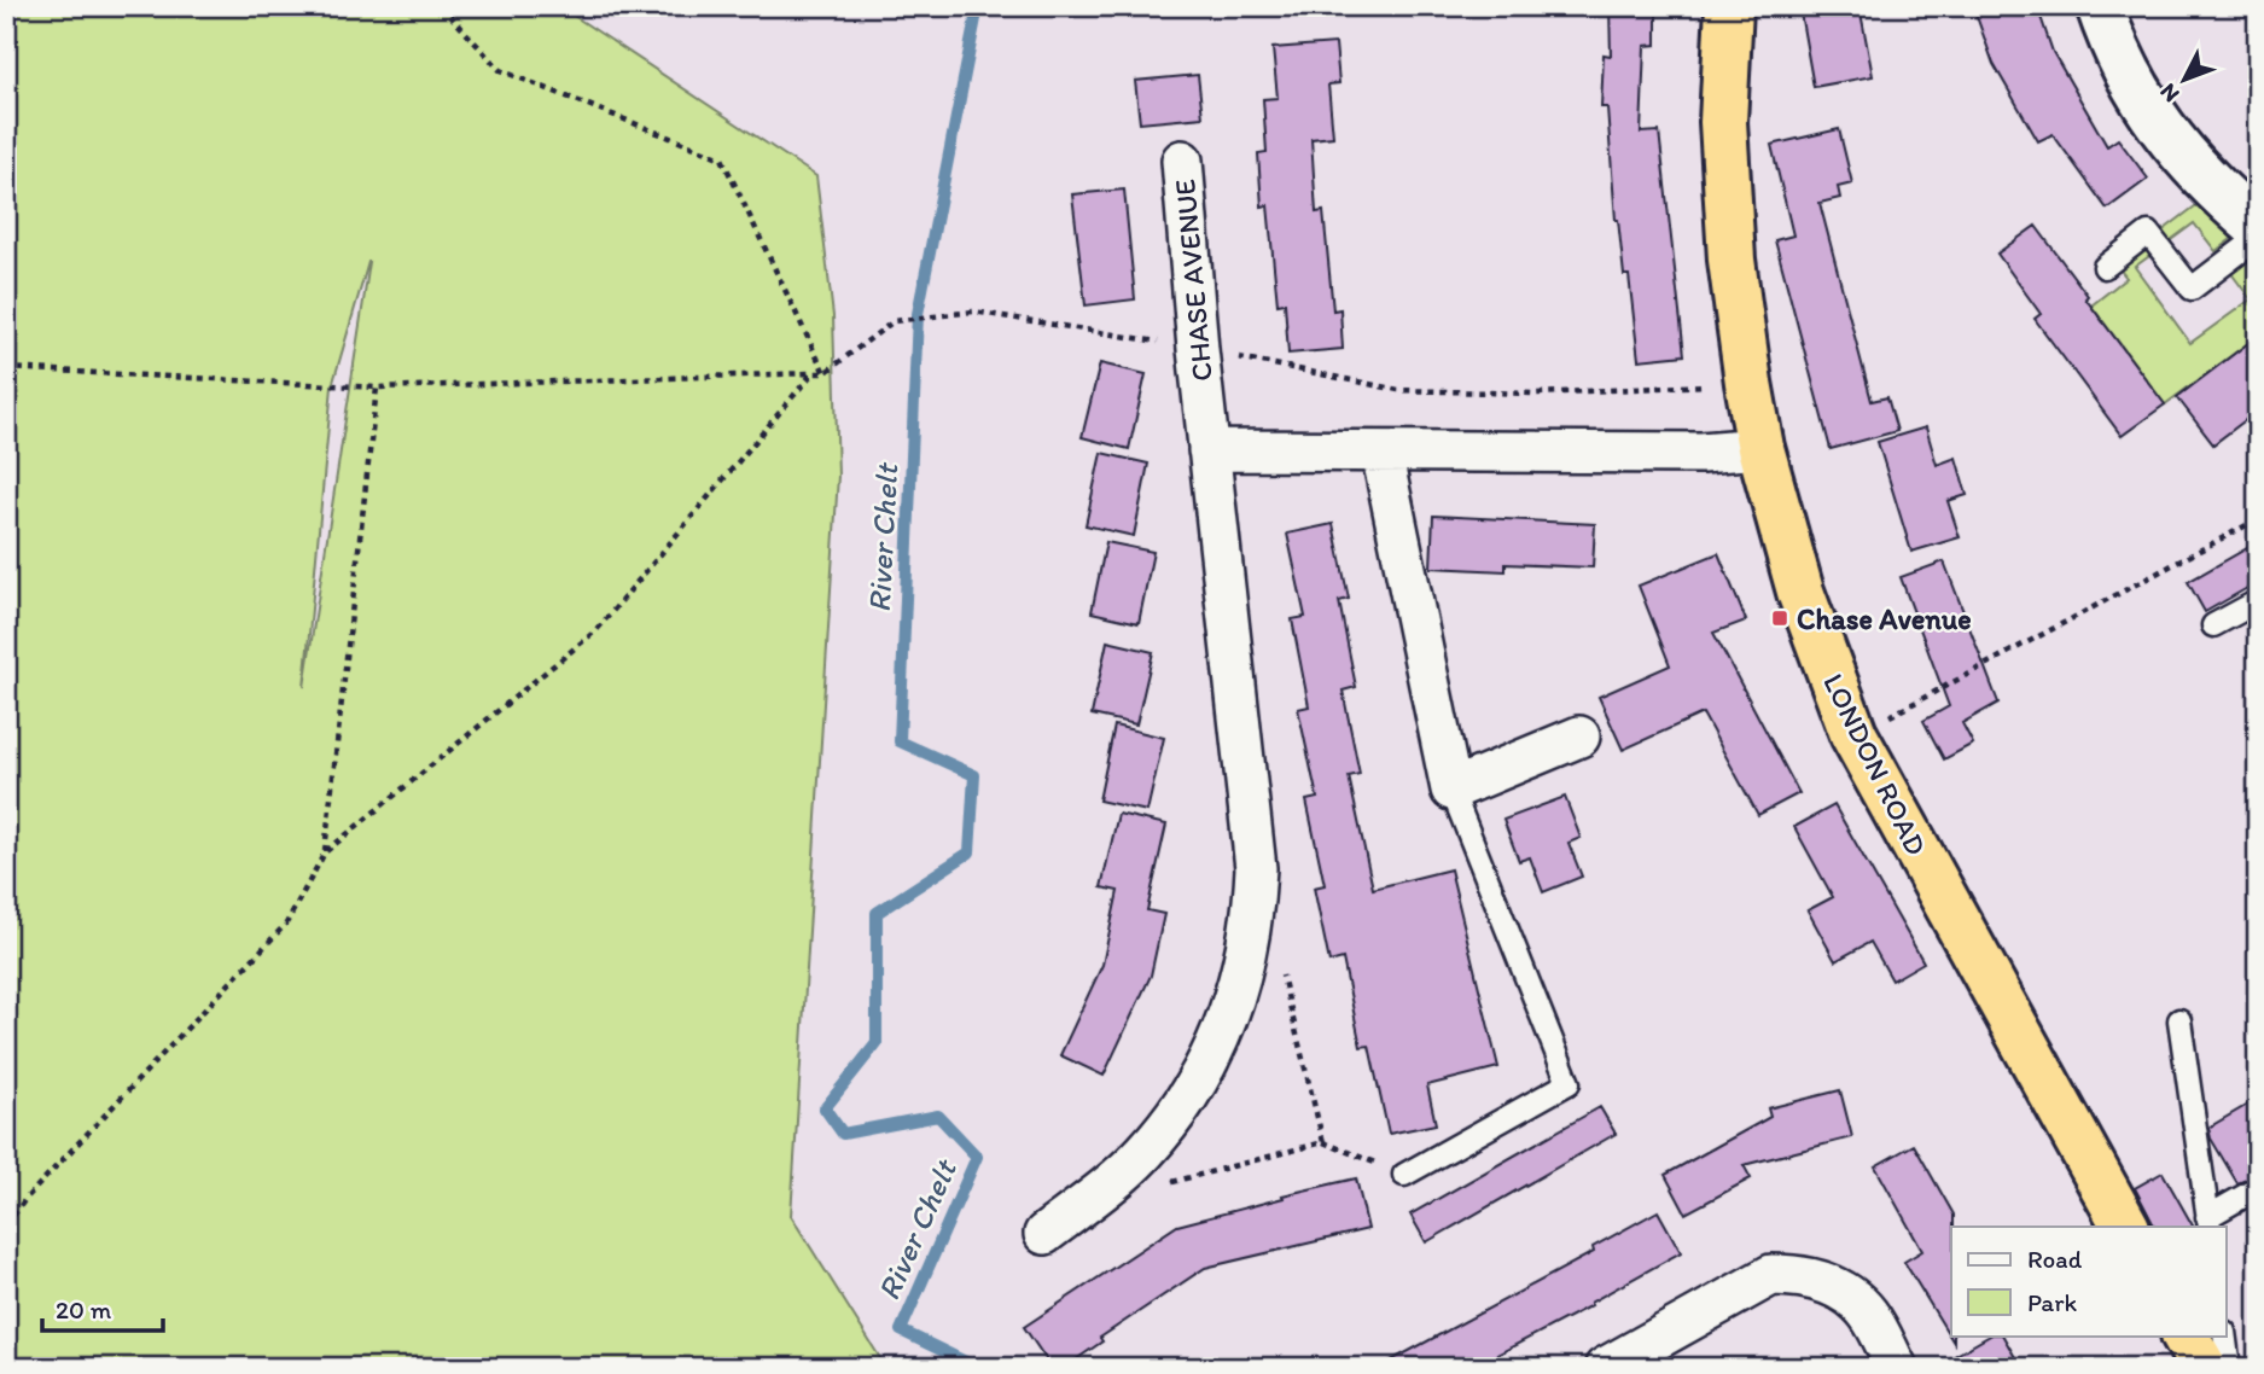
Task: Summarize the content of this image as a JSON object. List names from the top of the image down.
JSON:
{
  "streets": {
    "highway": ["LONDON ROAD"],
    "street": ["CHASE AVENUE"]
  },
  "water": ["River Chelt"],
  "places": {
    "transit": ["Chase Avenue"]
  },
  "legend": ["Road", "Park"],
  "scale_bar": "20 m",
  "north": "bottom left"
}
